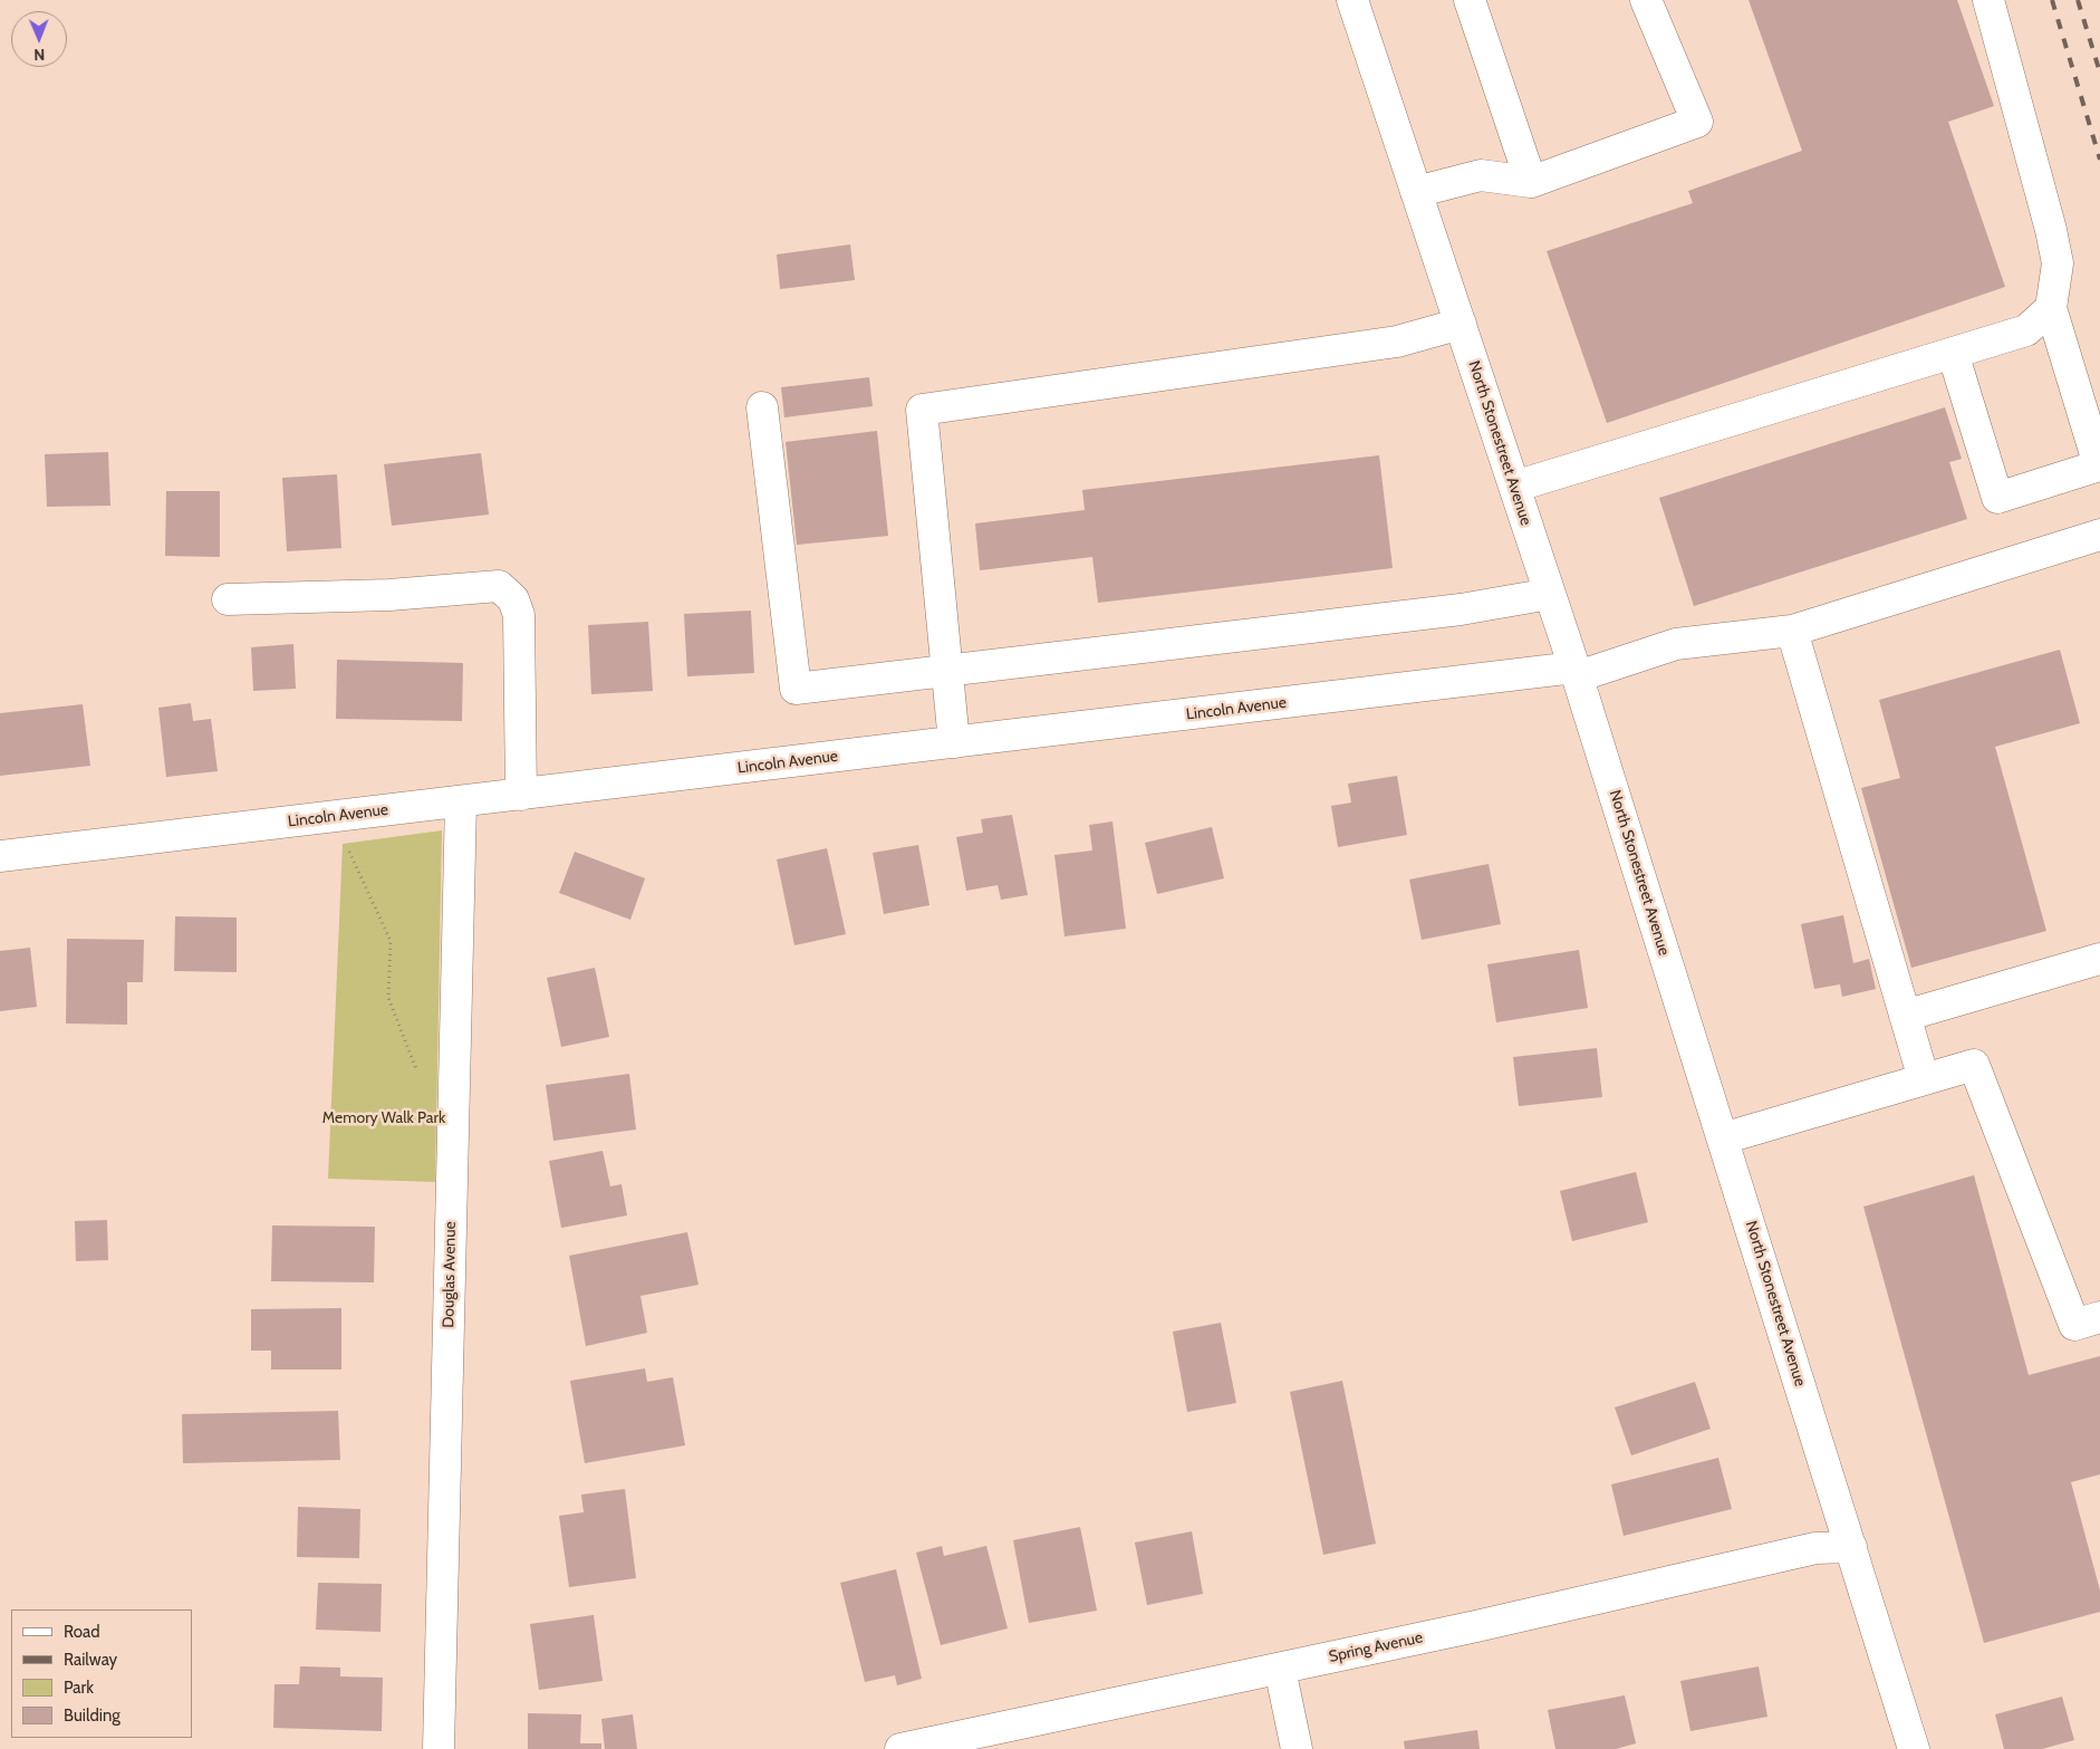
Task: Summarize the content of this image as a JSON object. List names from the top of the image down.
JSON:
{
  "streets": {
    "street": [
      "North Stonestreet Avenue",
      "Lincoln Avenue",
      "Douglas Avenue",
      "Spring Avenue"
    ]
  },
  "crossings": [
    ["North Stonestreet Avenue", "Lincoln Avenue"],
    ["North Stonestreet Avenue", "Spring Avenue"],
    ["Lincoln Avenue", "Douglas Avenue"]
  ],
  "parks": ["Memory Walk Park"],
  "legend": [
    "Road",
    "Railway",
    "Park",
    "Building"
  ],
  "north": "bottom"
}
